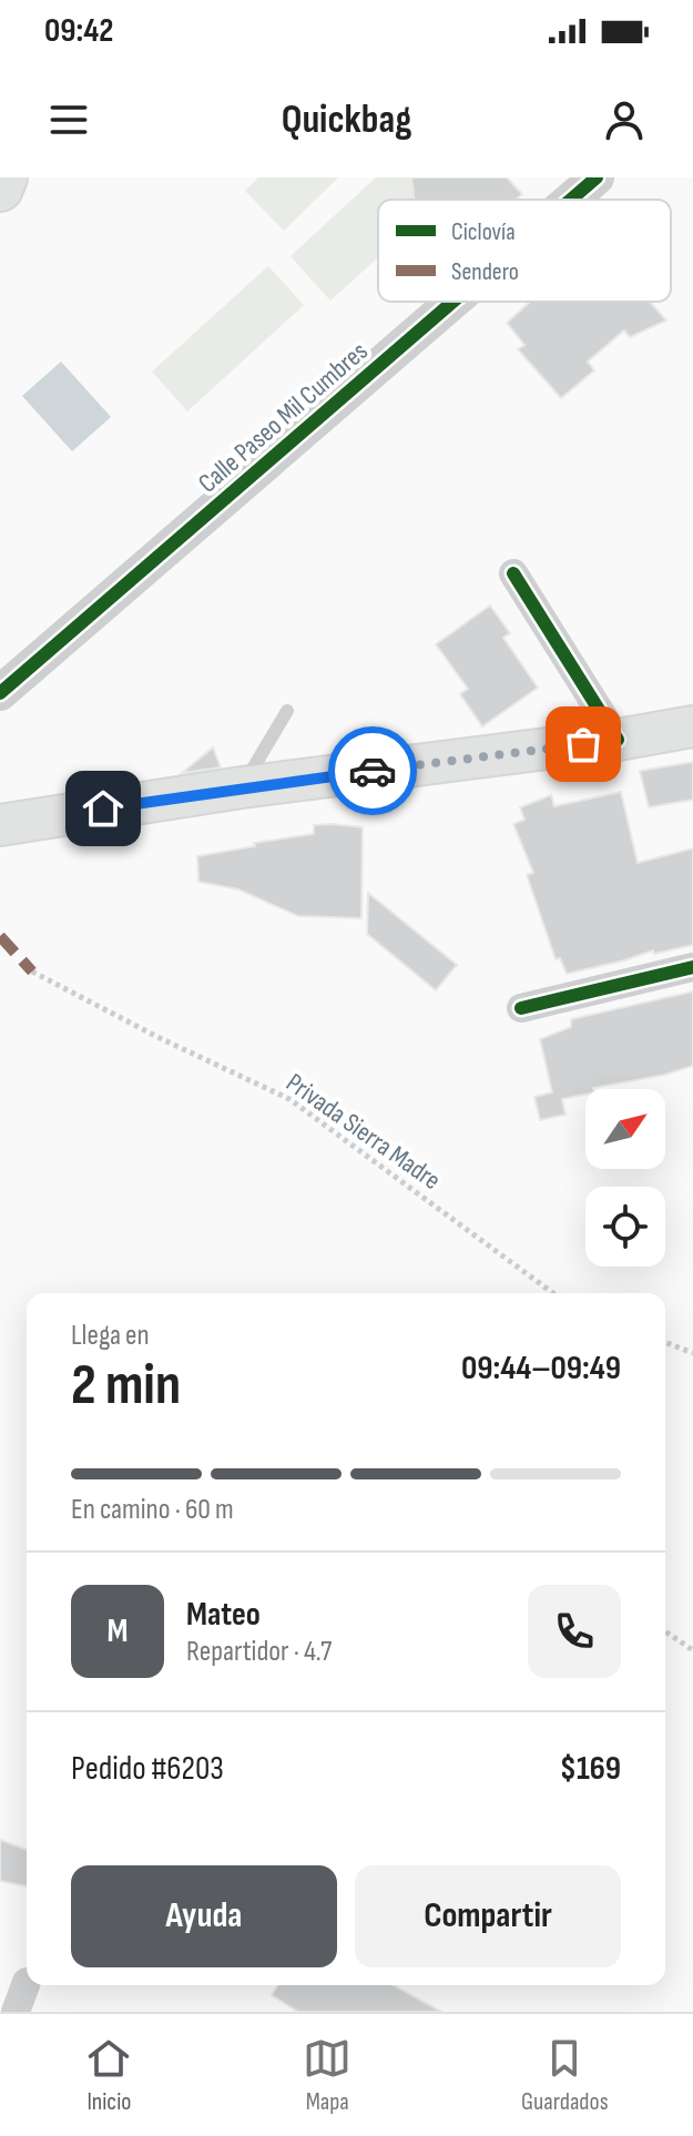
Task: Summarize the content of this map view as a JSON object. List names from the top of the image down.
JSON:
{
  "streets": {
    "street": ["Calle Paseo Mil Cumbres"],
    "path": ["Privada Sierra Madre"]
  },
  "legend": ["Ciclovía", "Sendero"],
  "north": "top right",
  "page": {
    "status": "09:42",
    "header": "Quickbag",
    "heading": ["2 min", "Llega en", "09:44–09:49"],
    "panel": [
      "Mateo",
      "Repartidor · 4.7",
      "Pedido #6203",
      "$169"
    ],
    "bar": "En camino · 60 m",
    "round": "M",
    "buttons": ["Ayuda", "Compartir"],
    "tabs": ["Inicio", "Mapa", "Guardados"]
  }
}
